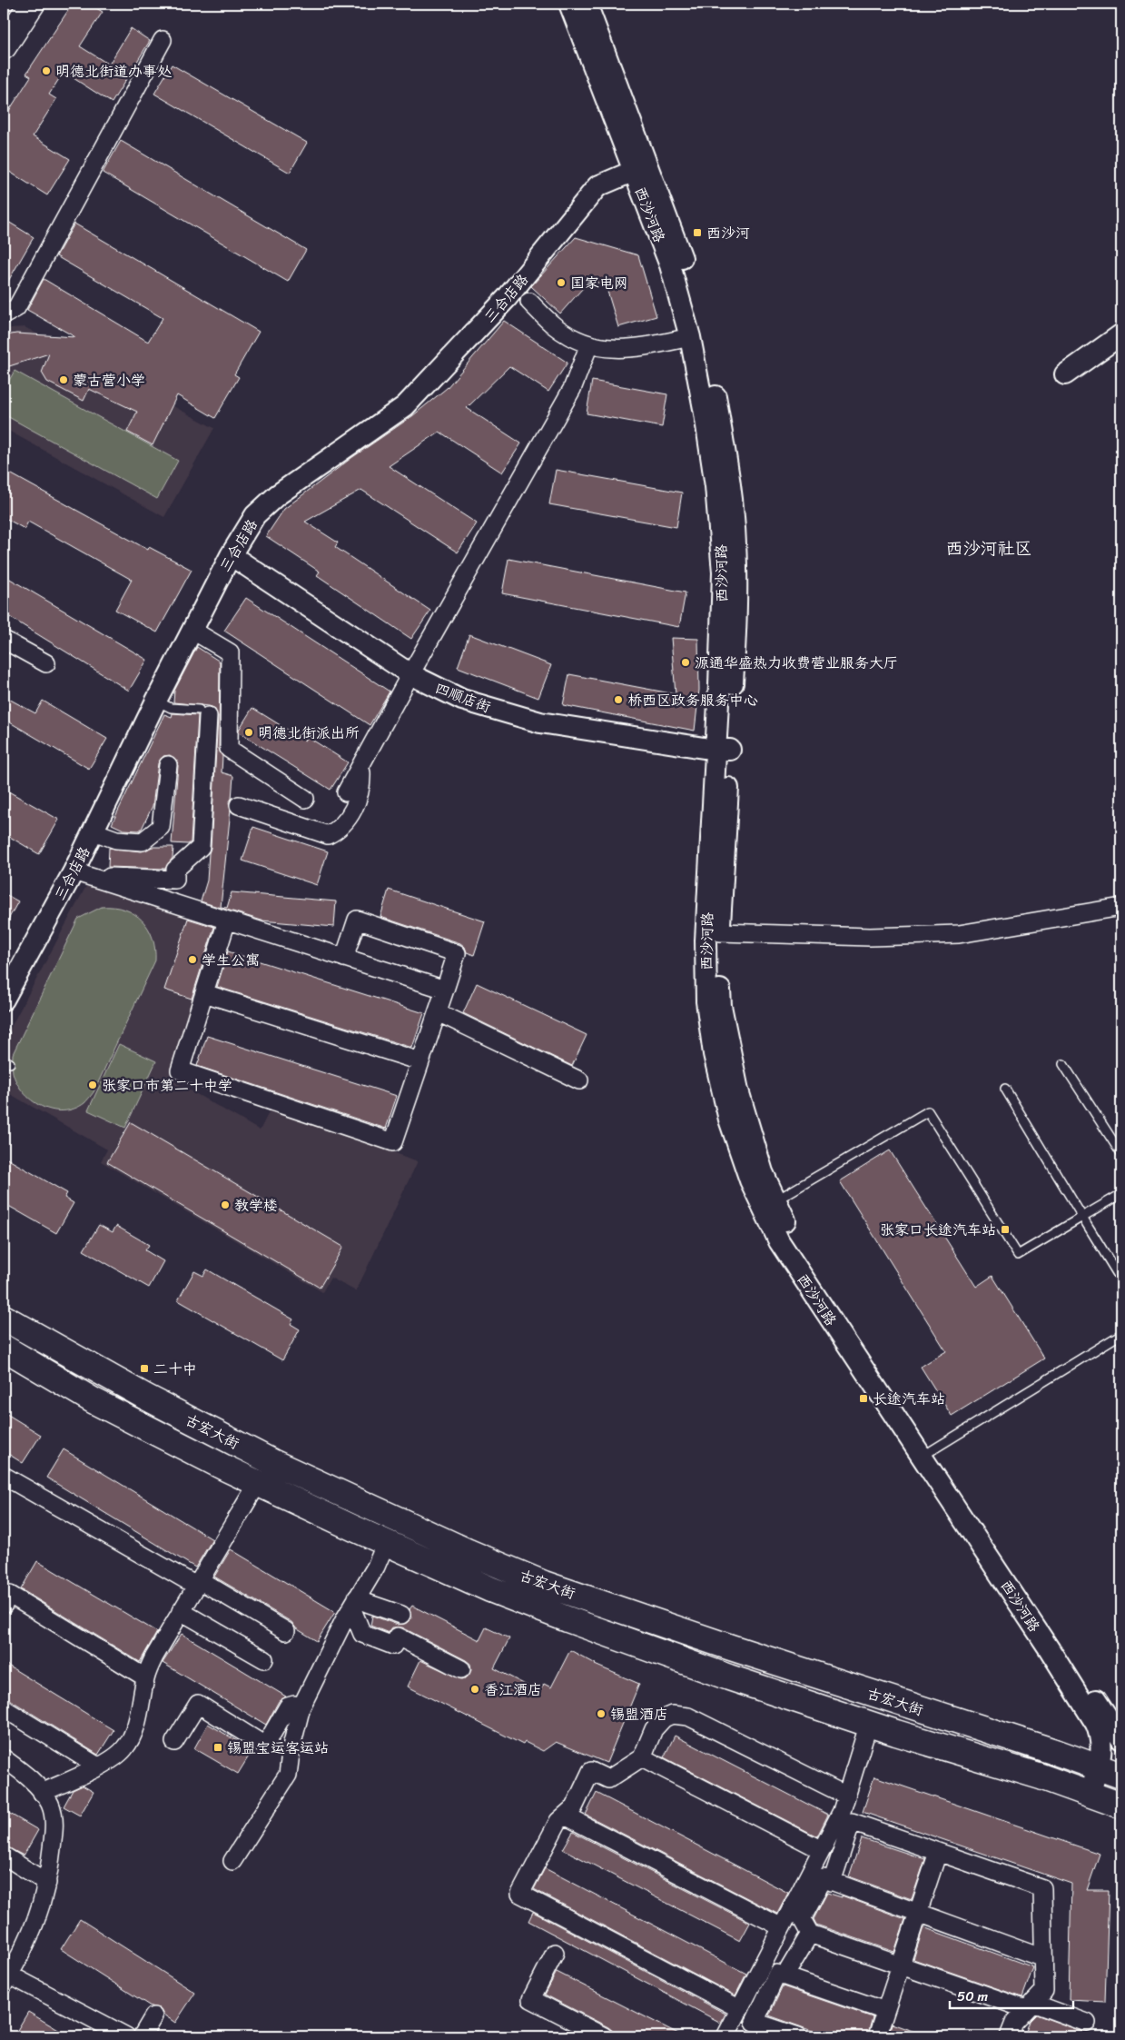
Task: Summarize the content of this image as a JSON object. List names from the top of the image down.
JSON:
{
  "streets": {
    "main road": ["古宏大街"],
    "street": ["西沙河路", "三合店路", "四顺店街"]
  },
  "crossings": [
    ["西沙河路", "三合店路"],
    ["西沙河路", "四顺店街"],
    ["西沙河路", "古宏大街"],
    ["三合店路", "四顺店街"]
  ],
  "districts": ["西沙河社区"],
  "places": {
    "other": [
      "明德北街道办事处",
      "国家电网",
      "蒙古营小学",
      "源通华盛热力收费营业服务大厅",
      "桥西区政务服务中心",
      "明德北街派出所",
      "学生公寓",
      "张家口市第二十中学",
      "教学楼",
      "香江酒店",
      "锡盟酒店"
    ],
    "transit": [
      "西沙河",
      "张家口长途汽车站",
      "二十中",
      "长途汽车站",
      "锡盟宝运客运站"
    ]
  },
  "scale_bar": "50 m"
}
